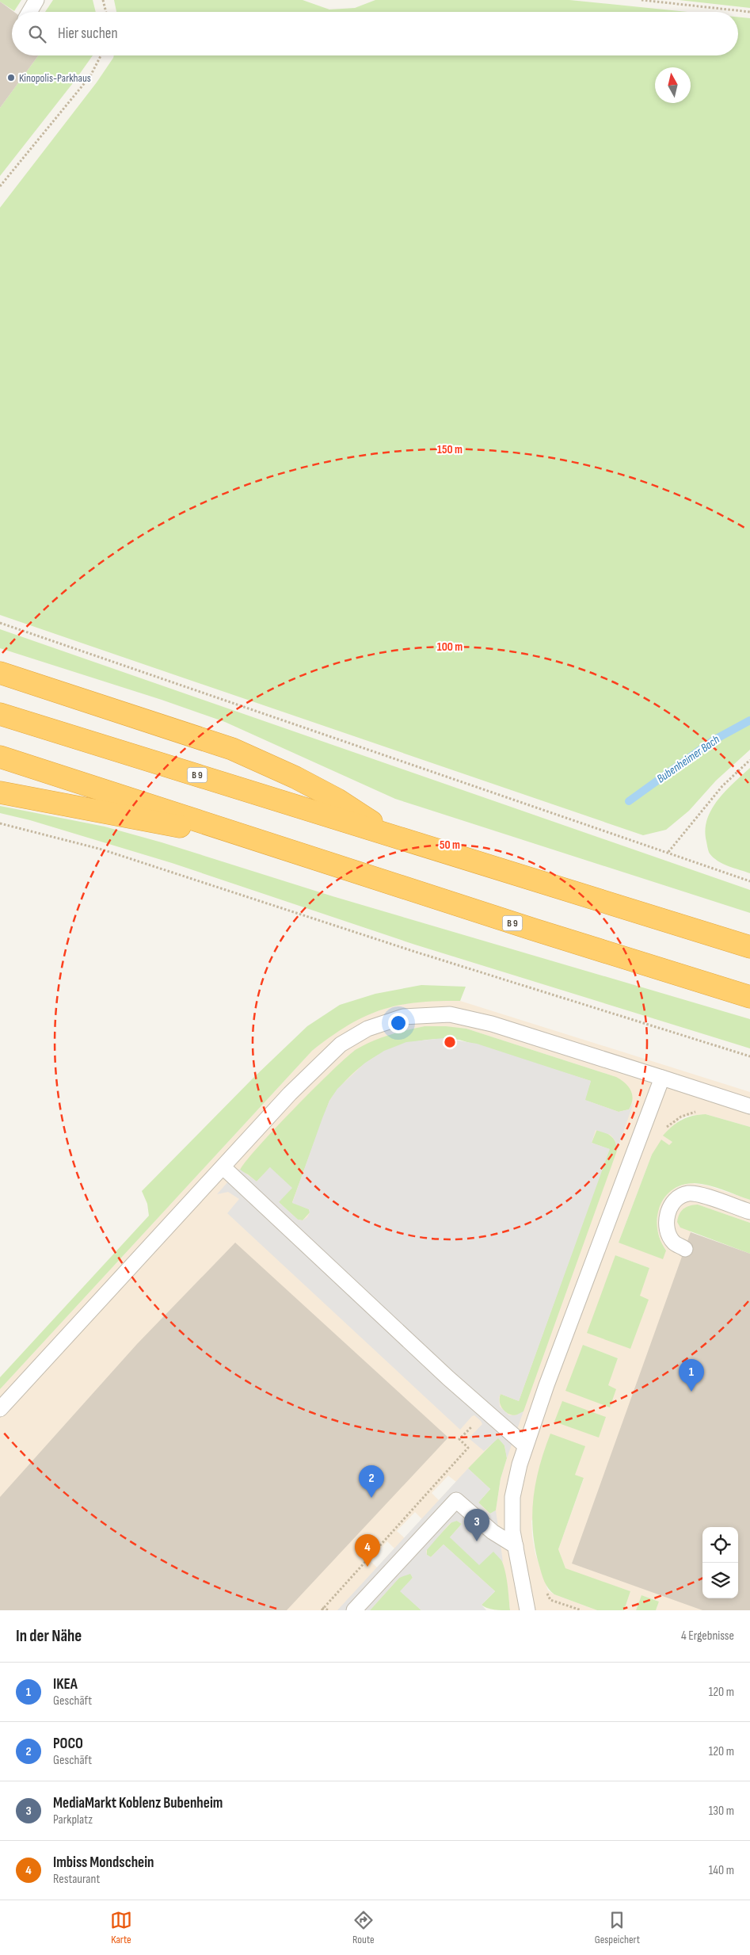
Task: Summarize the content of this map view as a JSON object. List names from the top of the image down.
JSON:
{
  "streets": {
    "highway": ["B 9"]
  },
  "water": ["Bubenheimer Bach"],
  "places": ["Kinopolis-Parkhaus"],
  "north": "top",
  "page": {
    "search": "Hier suchen",
    "pins": [
      "1",
      "2",
      "3",
      "4"
    ],
    "heading": ["In der Nähe", "4 Ergebnisse"],
    "list": [
      {
        "mark": "1",
        "name": "IKEA",
        "note": "Geschäft",
        "value": "120 m"
      },
      {
        "mark": "2",
        "name": "POCO",
        "note": "Geschäft",
        "value": "120 m"
      },
      {
        "mark": "3",
        "name": "MediaMarkt Koblenz Bubenheim",
        "note": "Parkplatz",
        "value": "130 m"
      },
      {
        "mark": "4",
        "name": "Imbiss Mondschein",
        "note": "Restaurant",
        "value": "140 m"
      }
    ],
    "nav": ["Karte", "Route", "Gespeichert"]
  },
  "rings": ["150 m", "100 m", "50 m"]
}
